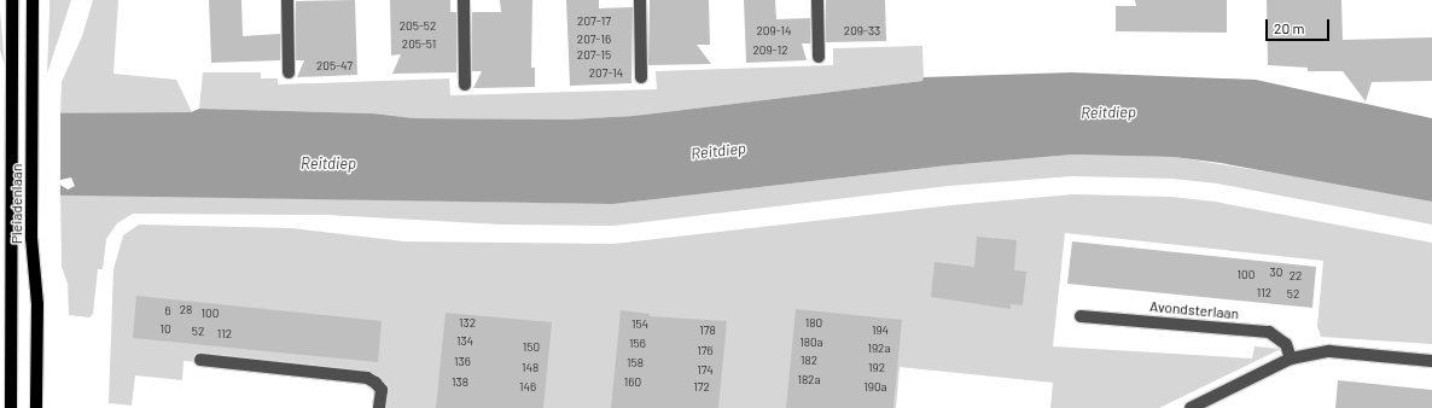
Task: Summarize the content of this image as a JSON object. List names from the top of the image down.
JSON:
{
  "streets": {
    "main road": ["Pleiadenlaan"],
    "street": ["Avondsterlaan"]
  },
  "water": ["Reitdiep"],
  "house_numbers": [
    "207-17",
    "205-52",
    "209-14",
    "209-33",
    "207-16",
    "205-51",
    "209-12",
    "207-15",
    "205-47",
    "207-14",
    "30",
    "100",
    "22",
    "112",
    "52",
    "28",
    "6",
    "100",
    "132",
    "180",
    "154",
    "10",
    "178",
    "194",
    "52",
    "112",
    "134",
    "180a",
    "156",
    "150",
    "192a",
    "176",
    "182",
    "136",
    "158",
    "148",
    "192",
    "174",
    "182a",
    "138",
    "160",
    "146",
    "172",
    "190a"
  ],
  "scale_bar": "20 m"
}
